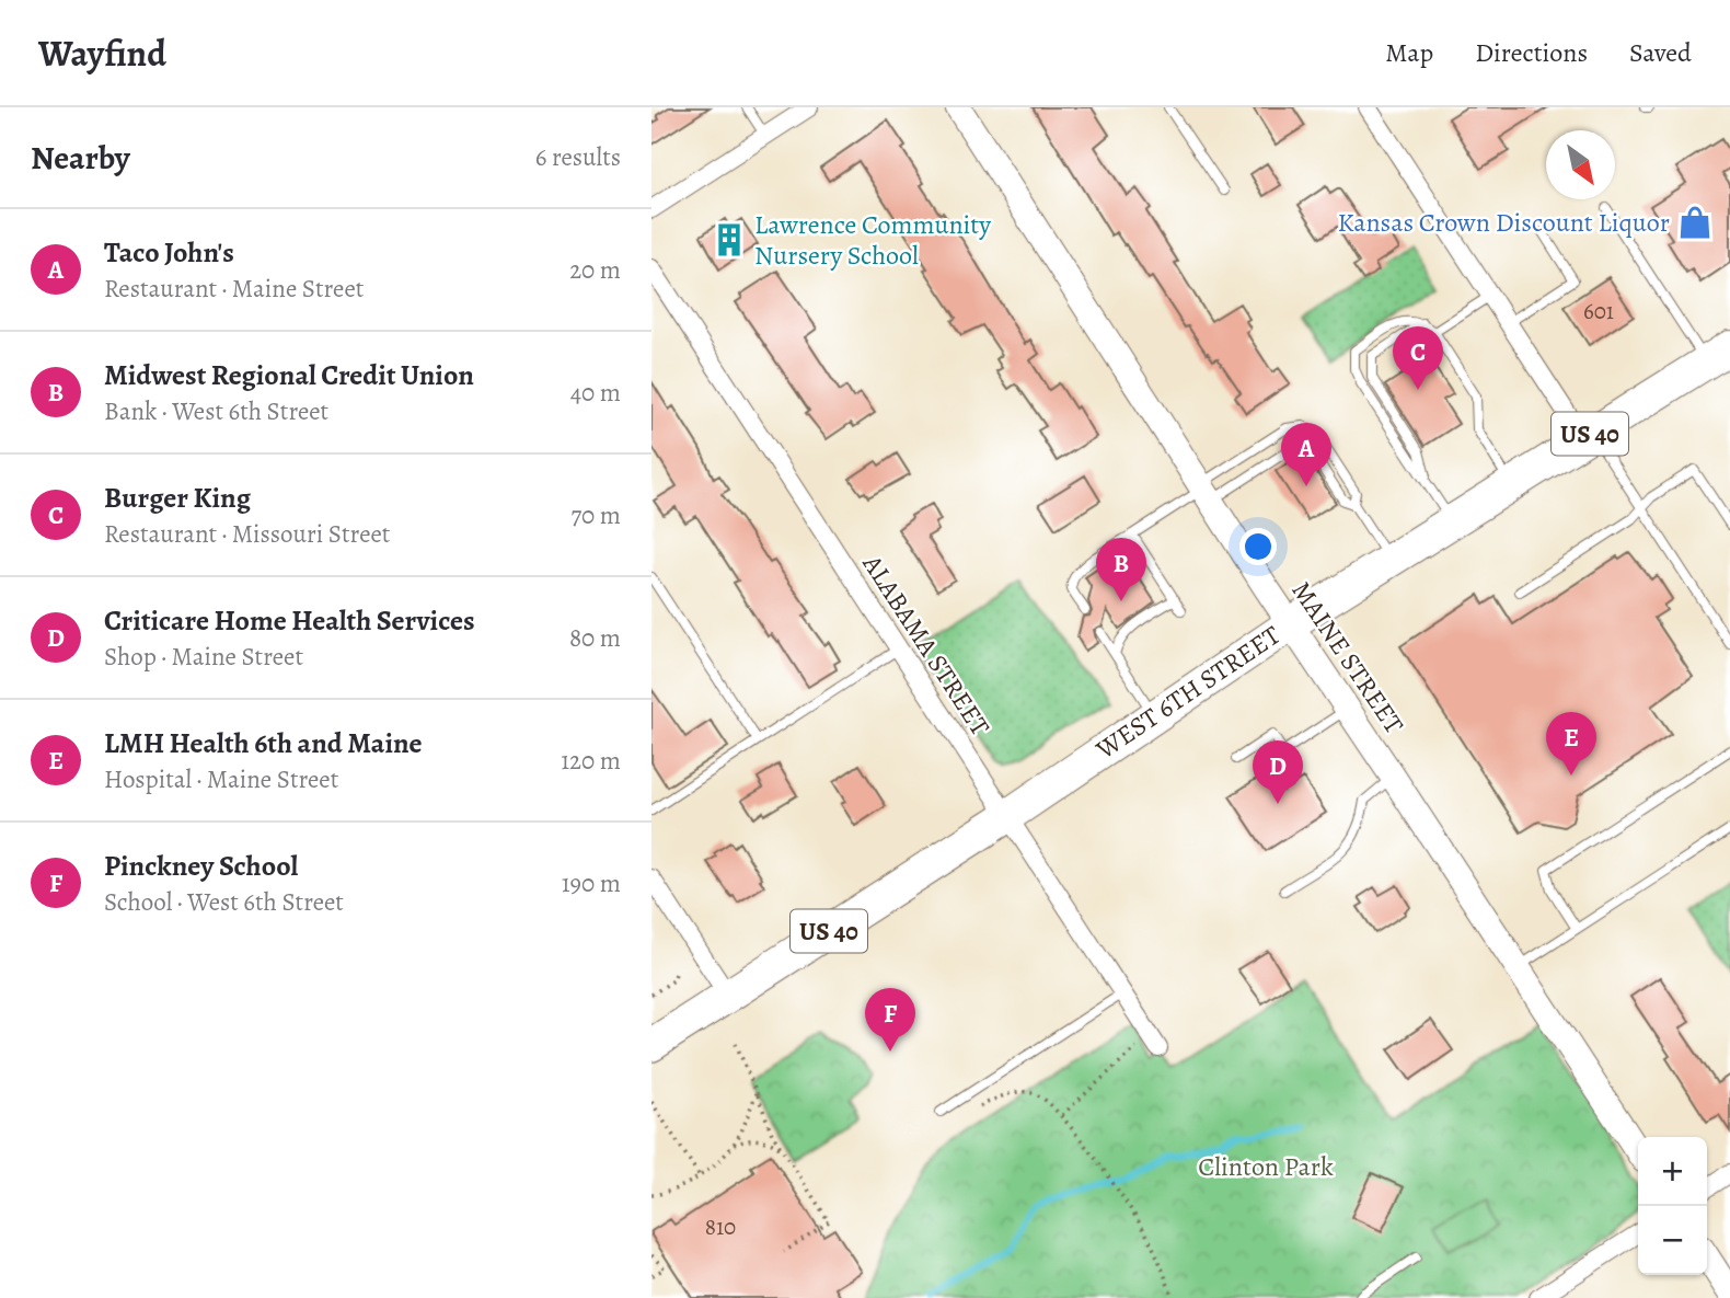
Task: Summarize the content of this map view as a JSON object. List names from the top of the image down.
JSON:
{
  "streets": {
    "highway": ["US 40", "WEST 6TH STREET"],
    "street": ["ALABAMA STREET", "MAINE STREET"]
  },
  "crossings": [
    ["ALABAMA STREET", "WEST 6TH STREET"],
    ["MAINE STREET", "WEST 6TH STREET"]
  ],
  "parks": ["Clinton Park"],
  "places": {
    "shop": ["Kansas Crown Discount Liquor"],
    "building": ["Lawrence Community Nursery School"]
  },
  "house_numbers": ["601", "810"],
  "north": "bottom right",
  "page": {
    "header": "Wayfind",
    "nav": ["Map", "Directions", "Saved"],
    "heading": ["Nearby", "6 results"],
    "list": [
      {
        "mark": "A",
        "name": "Taco John's",
        "note": "Restaurant · Maine Street",
        "value": "20 m"
      },
      {
        "mark": "B",
        "name": "Midwest Regional Credit Union",
        "note": "Bank · West 6th Street",
        "value": "40 m"
      },
      {
        "mark": "C",
        "name": "Burger King",
        "note": "Restaurant · Missouri Street",
        "value": "70 m"
      },
      {
        "mark": "D",
        "name": "Criticare Home Health Services",
        "note": "Shop · Maine Street",
        "value": "80 m"
      },
      {
        "mark": "E",
        "name": "LMH Health 6th and Maine",
        "note": "Hospital · Maine Street",
        "value": "120 m"
      },
      {
        "mark": "F",
        "name": "Pinckney School",
        "note": "School · West 6th Street",
        "value": "190 m"
      }
    ],
    "pins": [
      "C",
      "A",
      "B",
      "E",
      "D",
      "F"
    ],
    "map_buttons": ["+", "−"]
  }
}
